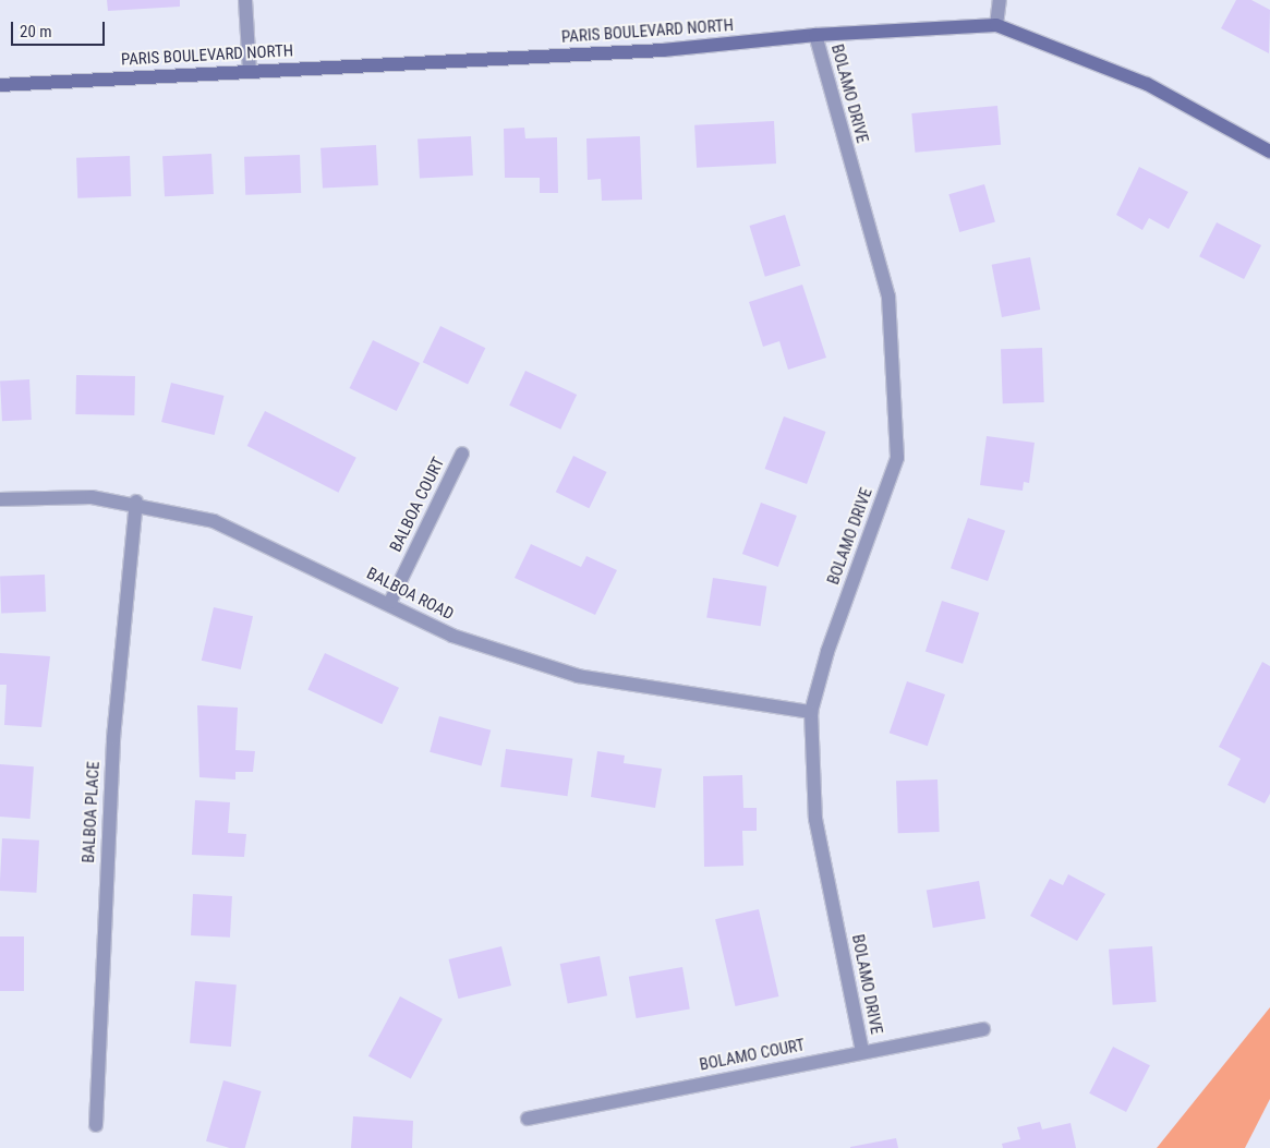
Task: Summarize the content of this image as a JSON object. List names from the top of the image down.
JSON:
{
  "streets": {
    "street": [
      "PARIS BOULEVARD NORTH",
      "BOLAMO DRIVE",
      "BALBOA COURT",
      "BALBOA ROAD",
      "BALBOA PLACE",
      "BOLAMO COURT"
    ]
  },
  "crossings": [
    ["PARIS BOULEVARD NORTH", "BOLAMO DRIVE"],
    ["BOLAMO DRIVE", "BALBOA ROAD"],
    ["BOLAMO DRIVE", "BOLAMO COURT"],
    ["BALBOA COURT", "BALBOA ROAD"],
    ["BALBOA ROAD", "BALBOA PLACE"]
  ],
  "scale_bar": "20 m"
}
